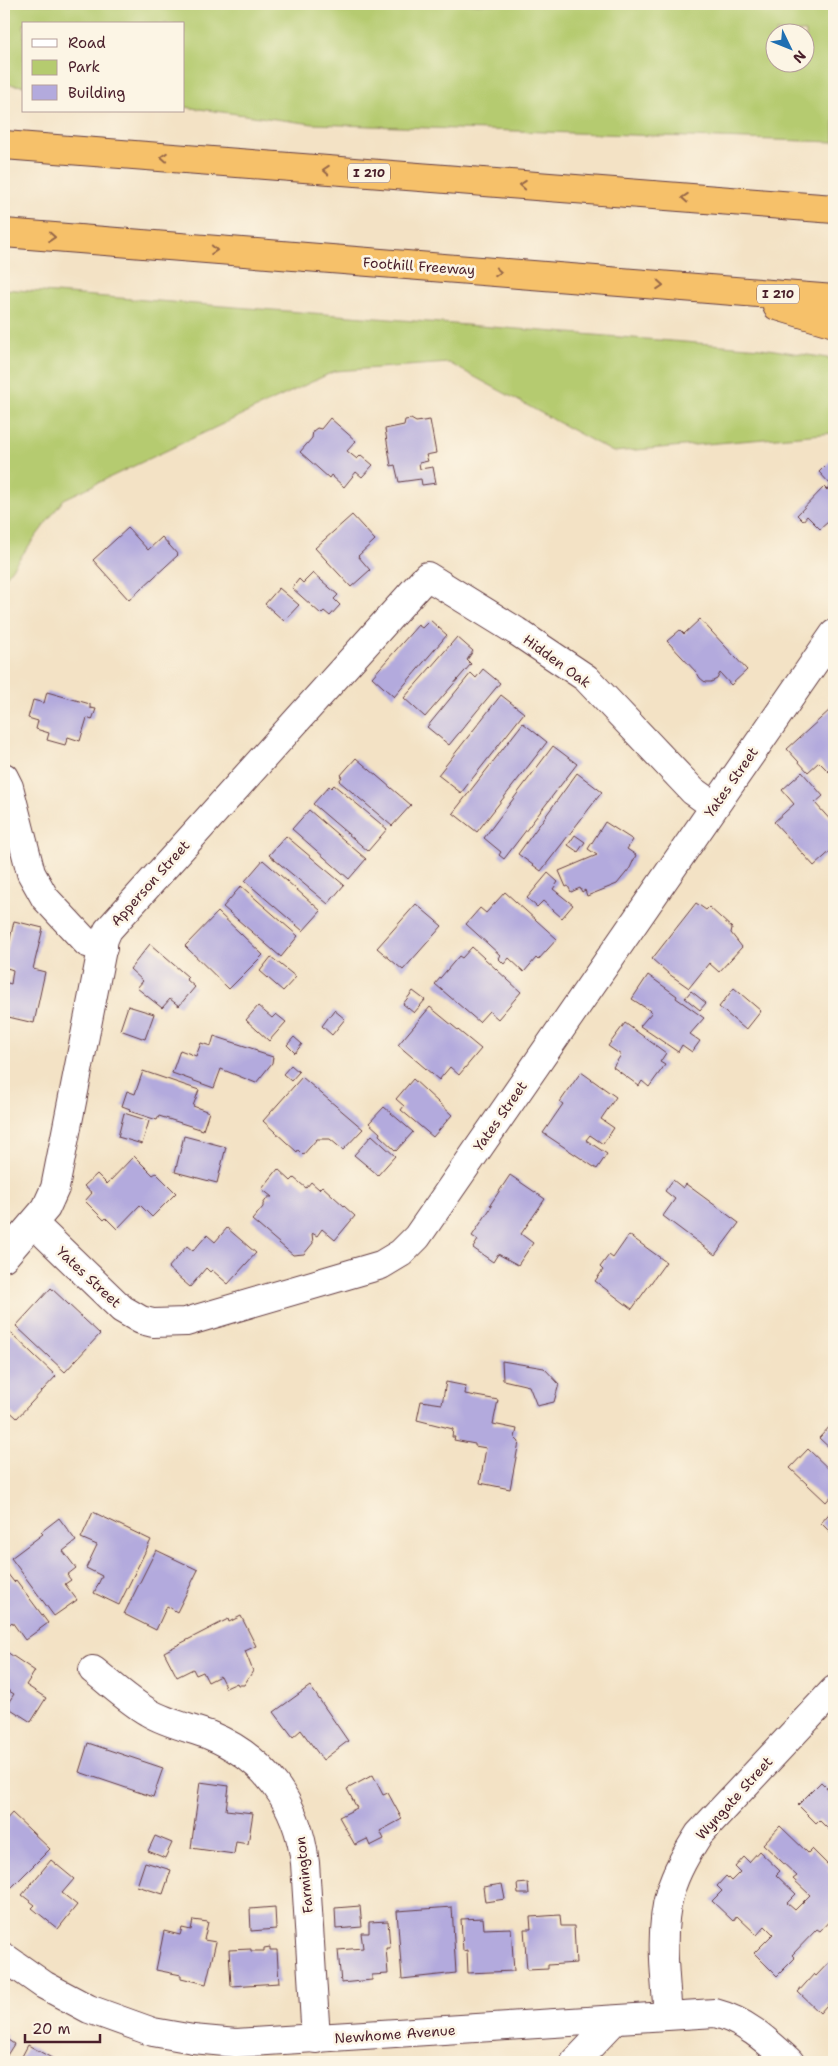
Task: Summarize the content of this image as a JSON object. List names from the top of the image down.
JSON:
{
  "streets": {
    "highway": ["I 210", "Foothill Freeway"],
    "street": [
      "Hidden Oak",
      "Yates Street",
      "Apperson Street",
      "Wyngate Street",
      "Farmington",
      "Newhome Avenue"
    ]
  },
  "crossings": [
    ["Hidden Oak", "Yates Street"],
    ["Hidden Oak", "Apperson Street"],
    ["Yates Street", "Apperson Street"],
    ["Wyngate Street", "Newhome Avenue"],
    ["Farmington", "Newhome Avenue"]
  ],
  "legend": ["Road", "Park", "Building"],
  "scale_bar": "20 m",
  "north": "bottom right"
}
